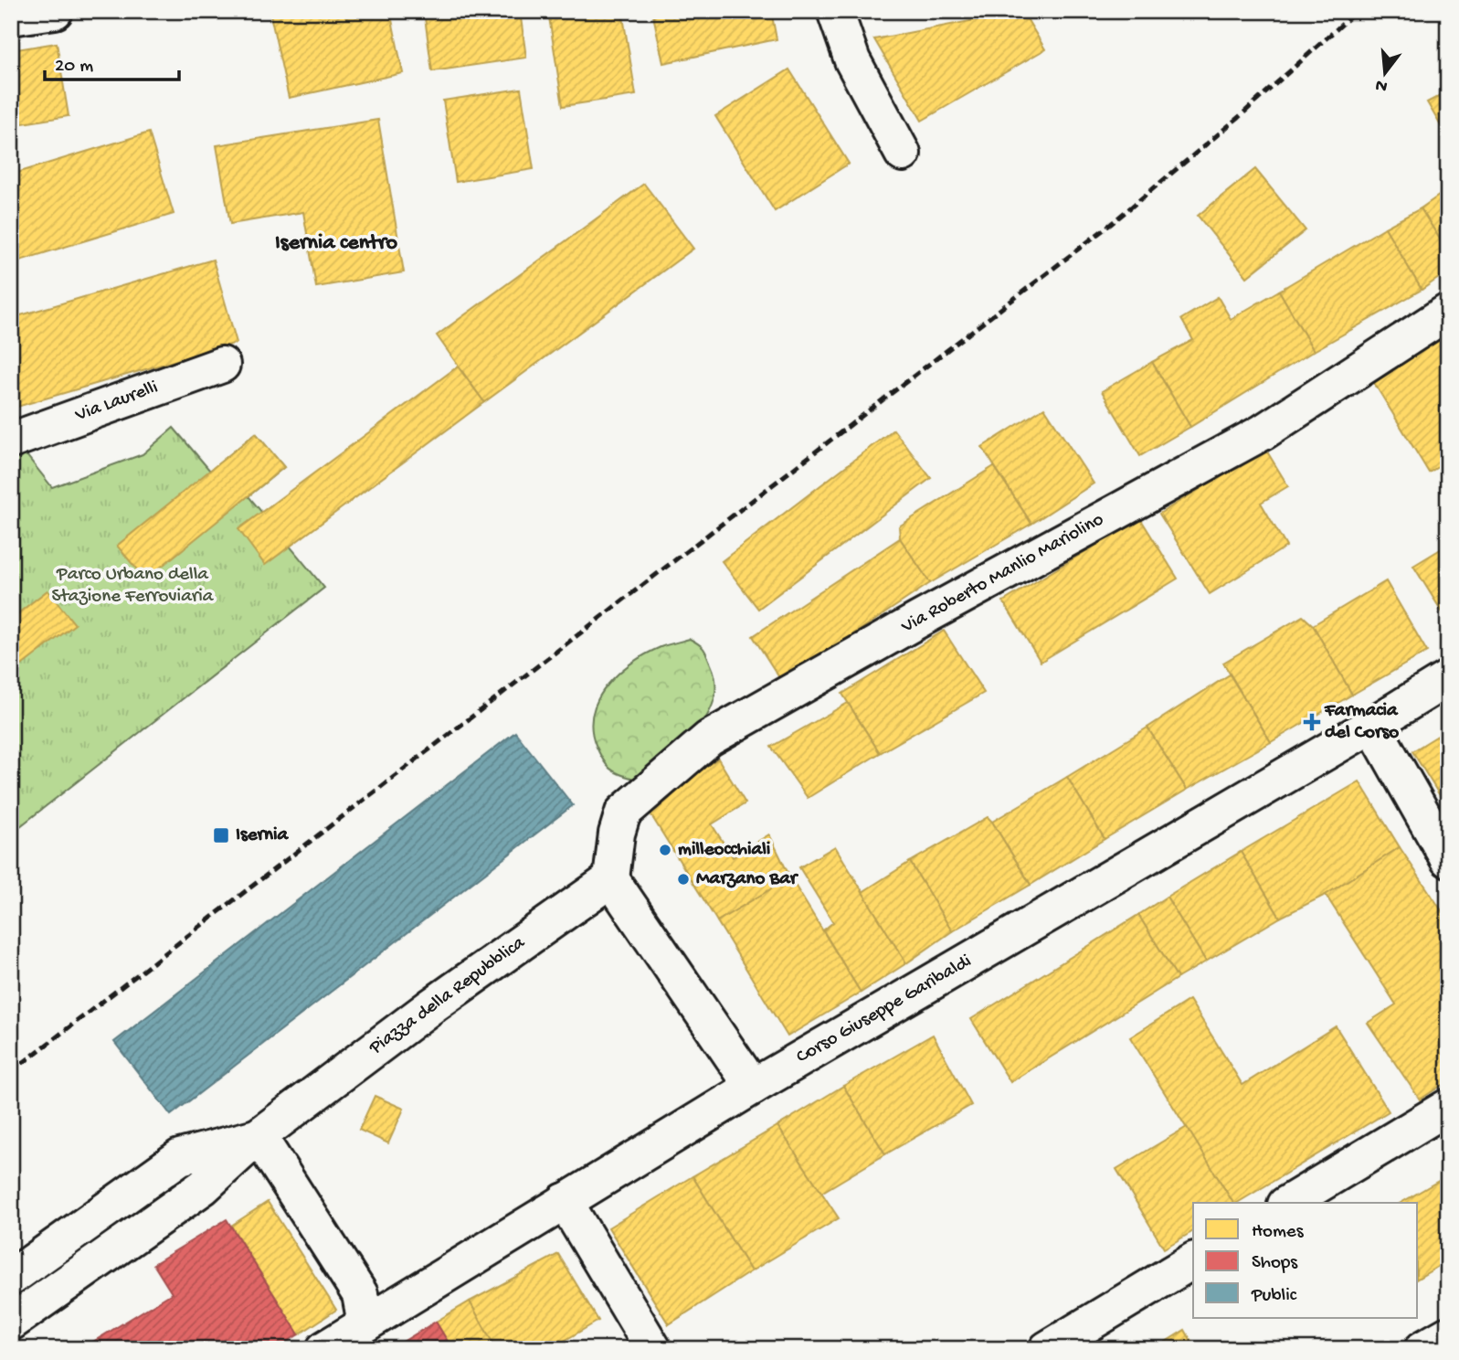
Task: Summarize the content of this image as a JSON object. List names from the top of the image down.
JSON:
{
  "streets": {
    "street": [
      "Via Laurelli",
      "Via Roberto Manlio Mariolino",
      "Piazza della Repubblica",
      "Corso Giuseppe Garibaldi"
    ]
  },
  "crossings": [
    ["Via Roberto Manlio Mariolino", "Piazza della Repubblica"]
  ],
  "districts": ["Isernia centro"],
  "parks": ["Parco Urbano della Stazione Ferroviaria"],
  "places": {
    "health": ["Farmacia del Corso"],
    "transit": ["Isernia"],
    "other": ["milleocchiali", "Marzano Bar"]
  },
  "legend": ["Homes", "Shops", "Public"],
  "scale_bar": "20 m",
  "north": "bottom"
}
